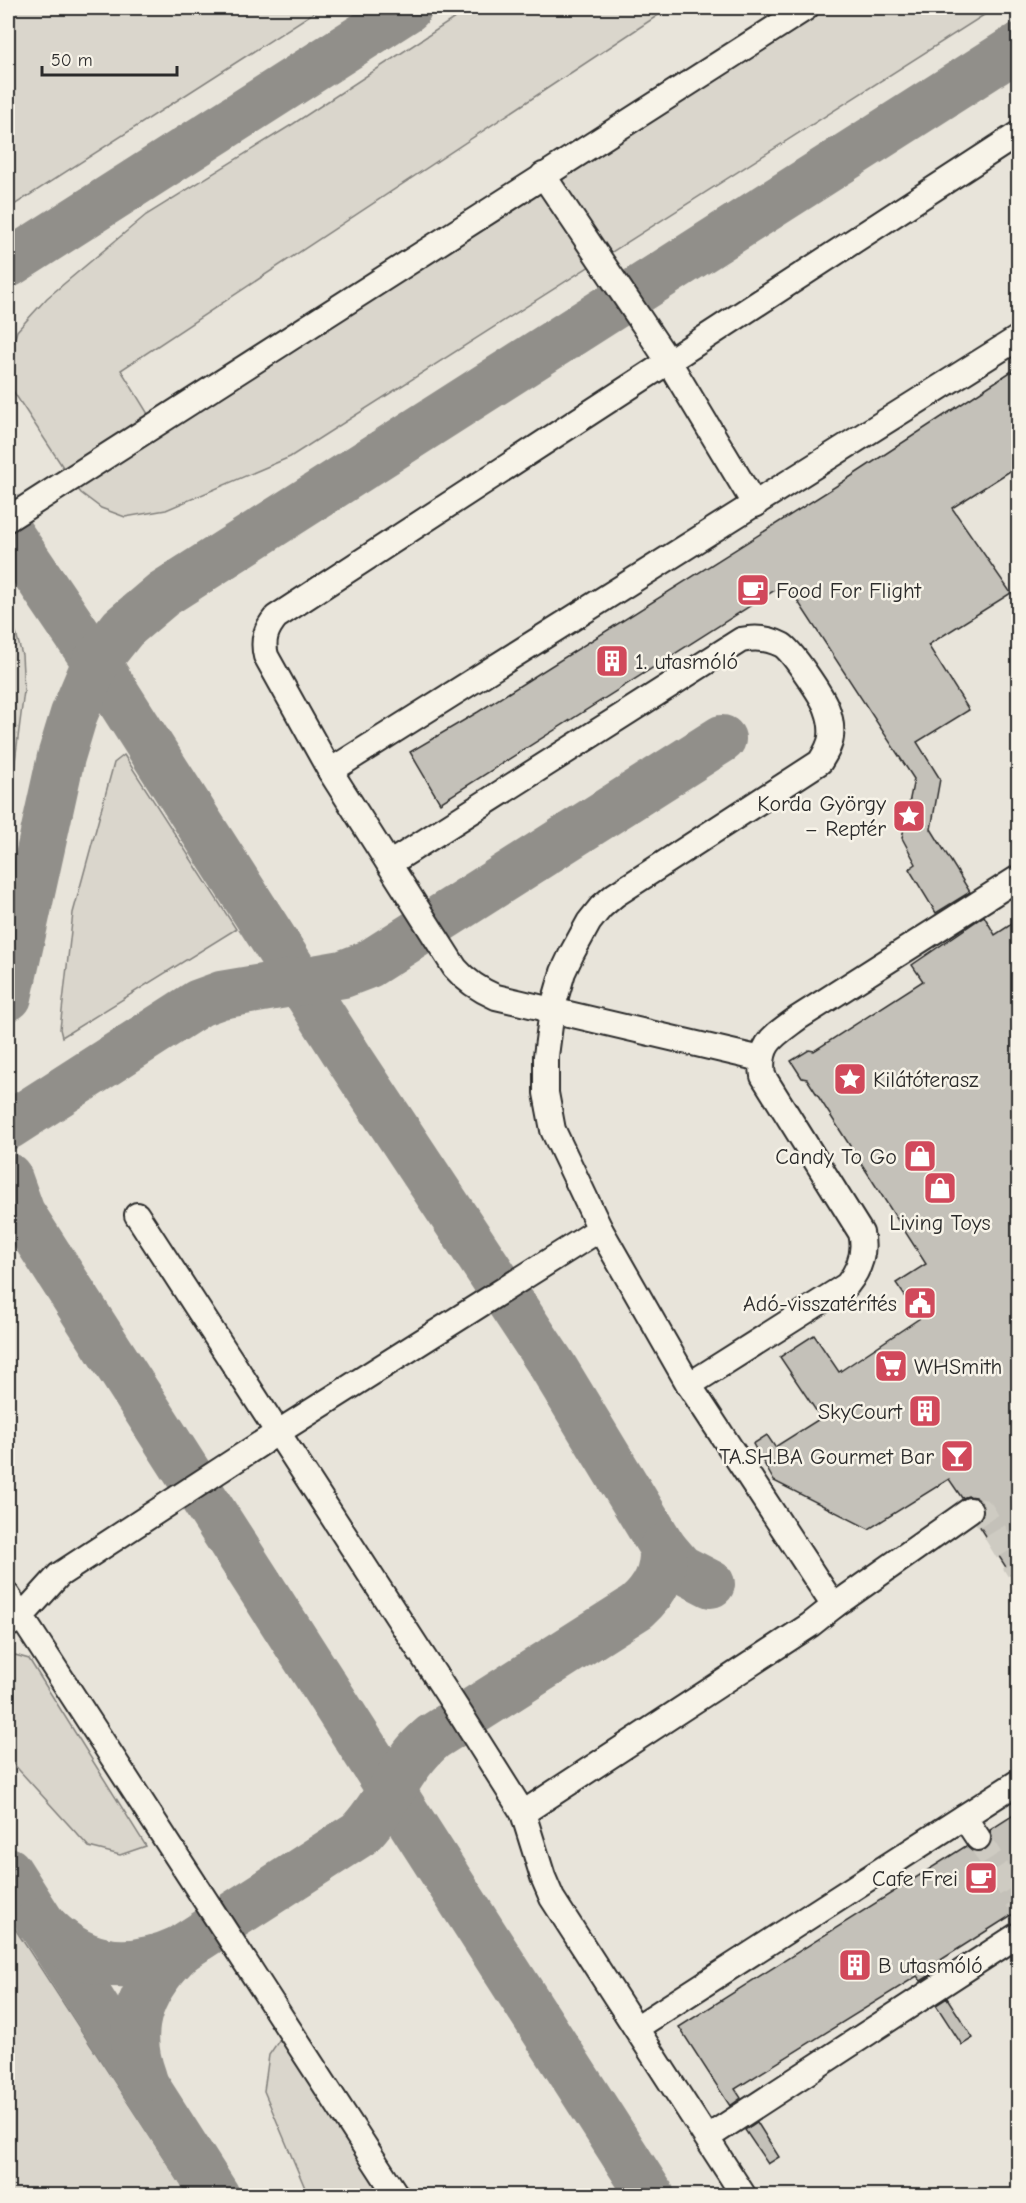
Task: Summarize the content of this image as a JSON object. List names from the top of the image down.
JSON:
{
  "places": {
    "cafe": ["Food For Flight", "Cafe Frei"],
    "building": ["1. utasmóló", "SkyCourt", "B utasmóló"],
    "place": ["Korda György – Reptér", "Kilátóterasz"],
    "shop": ["Candy To Go", "Living Toys"],
    "public building": ["Adó-visszatérítés"],
    "supermarket": ["WHSmith"],
    "bar": ["TA.SH.BA Gourmet Bar"]
  },
  "scale_bar": "50 m"
}
